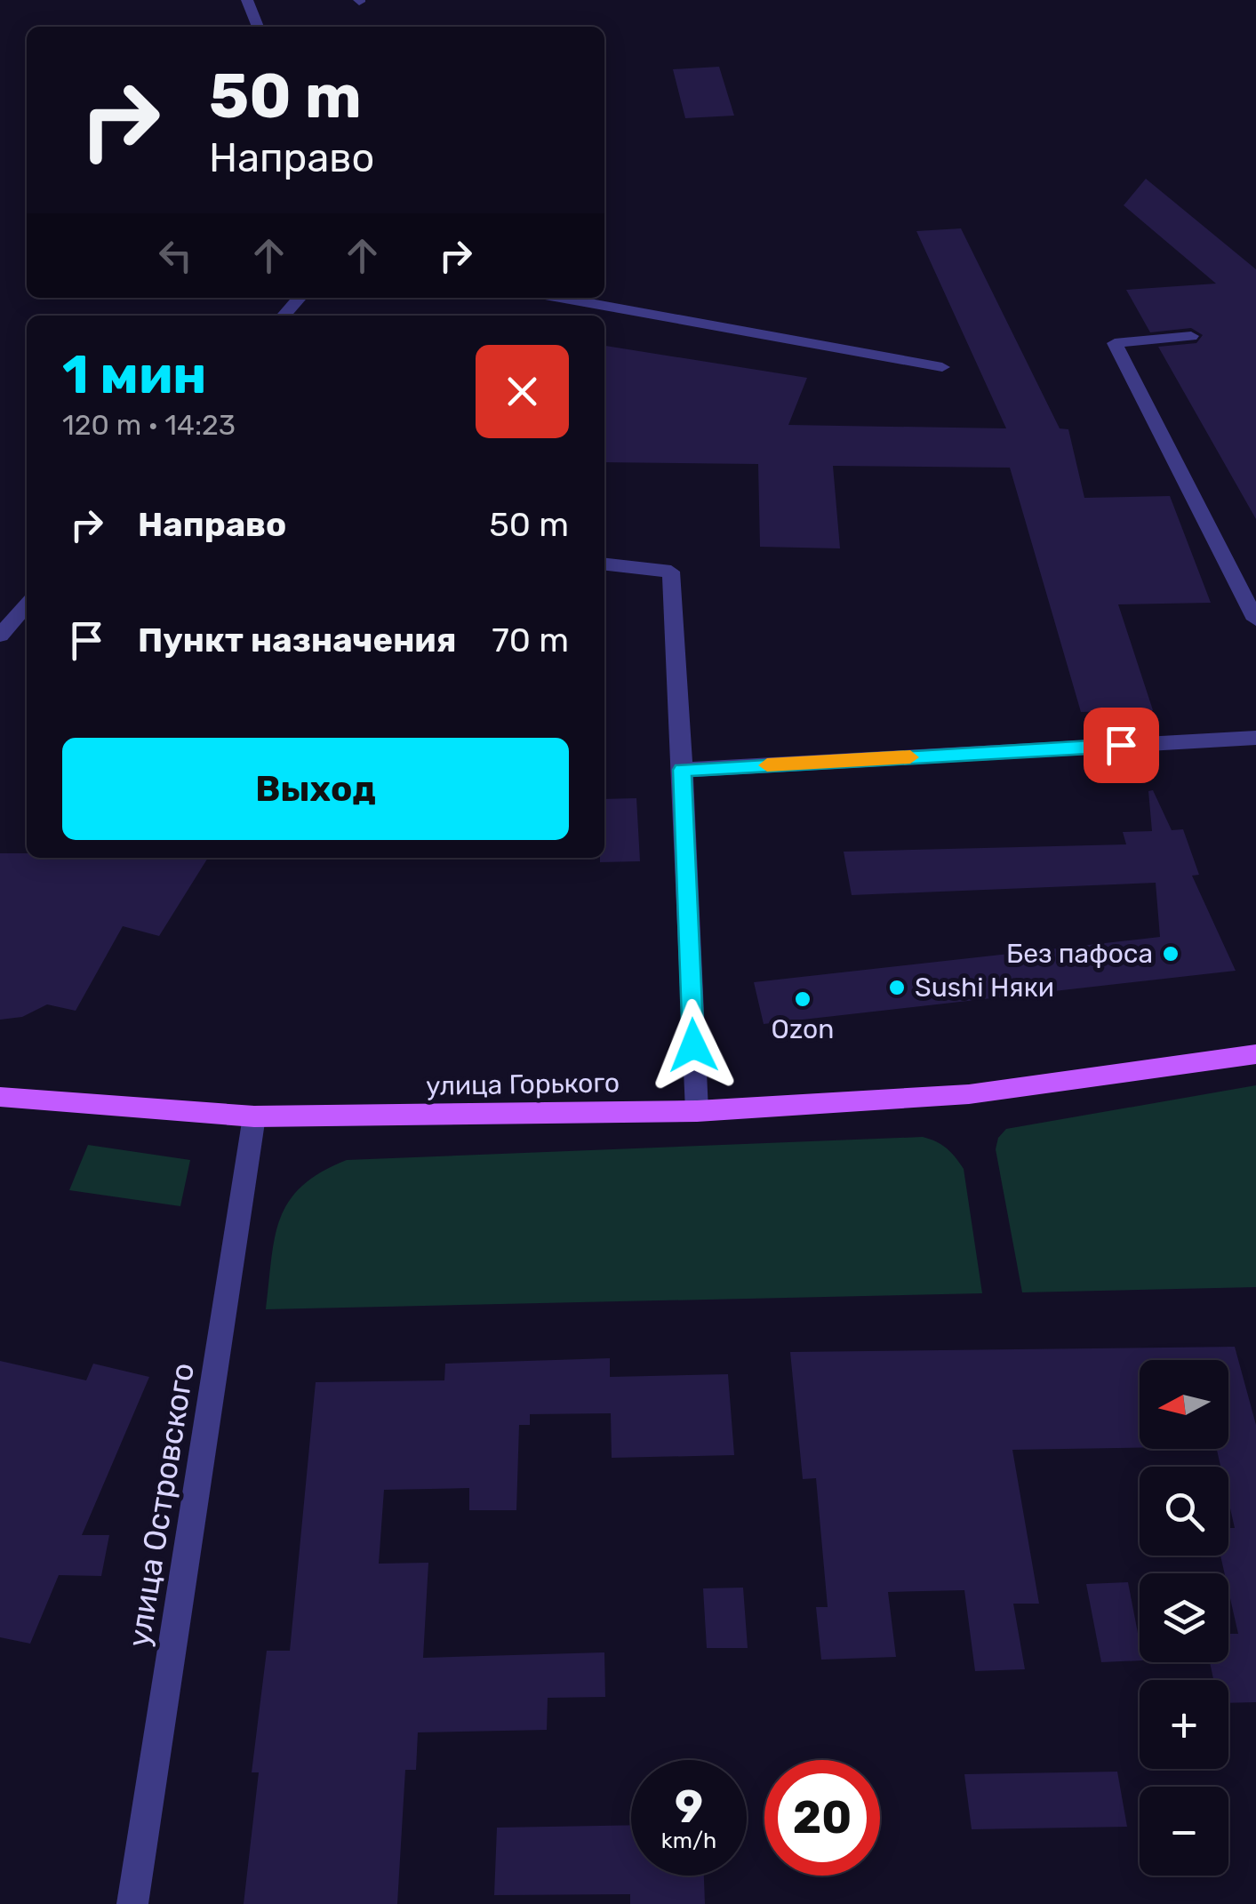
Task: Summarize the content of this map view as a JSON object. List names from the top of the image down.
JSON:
{
  "streets": {
    "main road": ["улица Горького"],
    "street": ["улица Островского"]
  },
  "crossings": [
    ["улица Горького", "улица Островского"]
  ],
  "places": ["Без пафоса", "Sushi Няки", "Ozon"],
  "north": "left",
  "page": {
    "turn": ["50 m", "Направо"],
    "heading": ["1 мин", "120 m · 14:23"],
    "list": [
      {
        "name": "Направо",
        "value": "50 m"
      },
      {
        "name": "Пункт назначения",
        "value": "70 m"
      }
    ],
    "buttons": "Выход",
    "map_buttons": ["+", "−"],
    "speed": "9 km/h",
    "limit": "20"
  }
}
